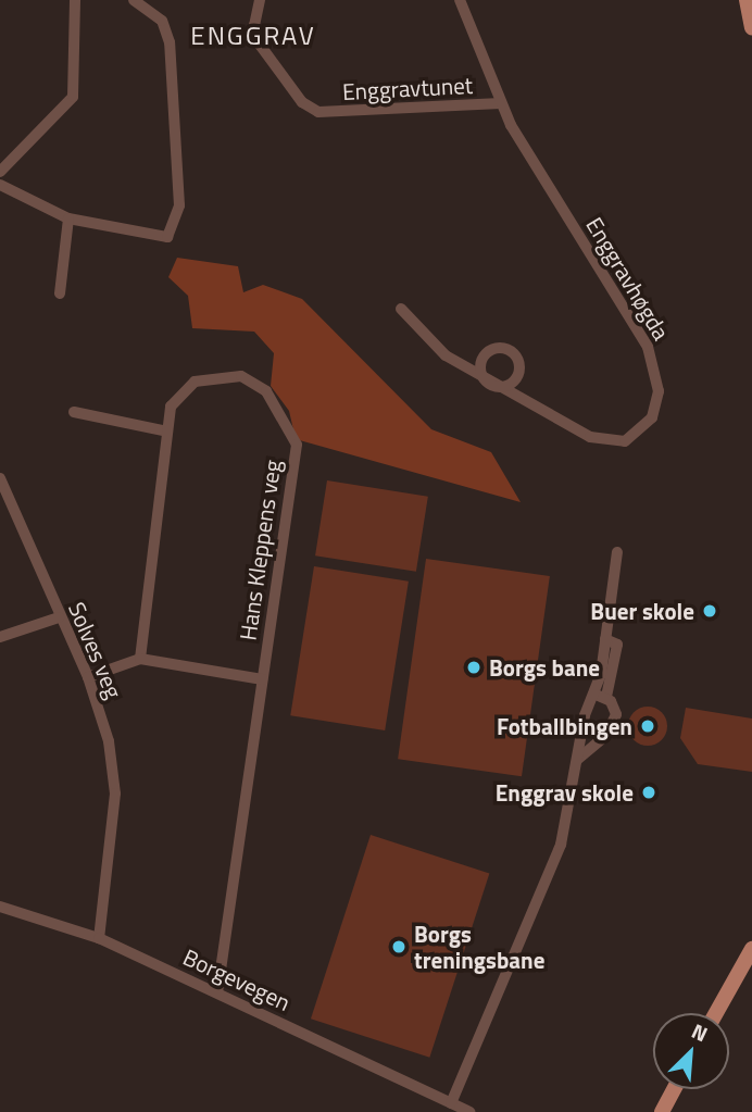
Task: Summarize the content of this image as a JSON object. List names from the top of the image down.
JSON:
{
  "streets": {
    "street": [
      "Enggravtunet",
      "Enggravhøgda",
      "Hans Kleppens veg",
      "Solves veg",
      "Borgevegen"
    ]
  },
  "crossings": [
    ["Enggravtunet", "Enggravhøgda"],
    ["Hans Kleppens veg", "Borgevegen"],
    ["Solves veg", "Borgevegen"]
  ],
  "districts": ["ENGGRAV"],
  "places": [
    "Buer skole",
    "Borgs bane",
    "Fotballbingen",
    "Enggrav skole",
    "Borgs treningsbane"
  ],
  "north": "top right"
}
